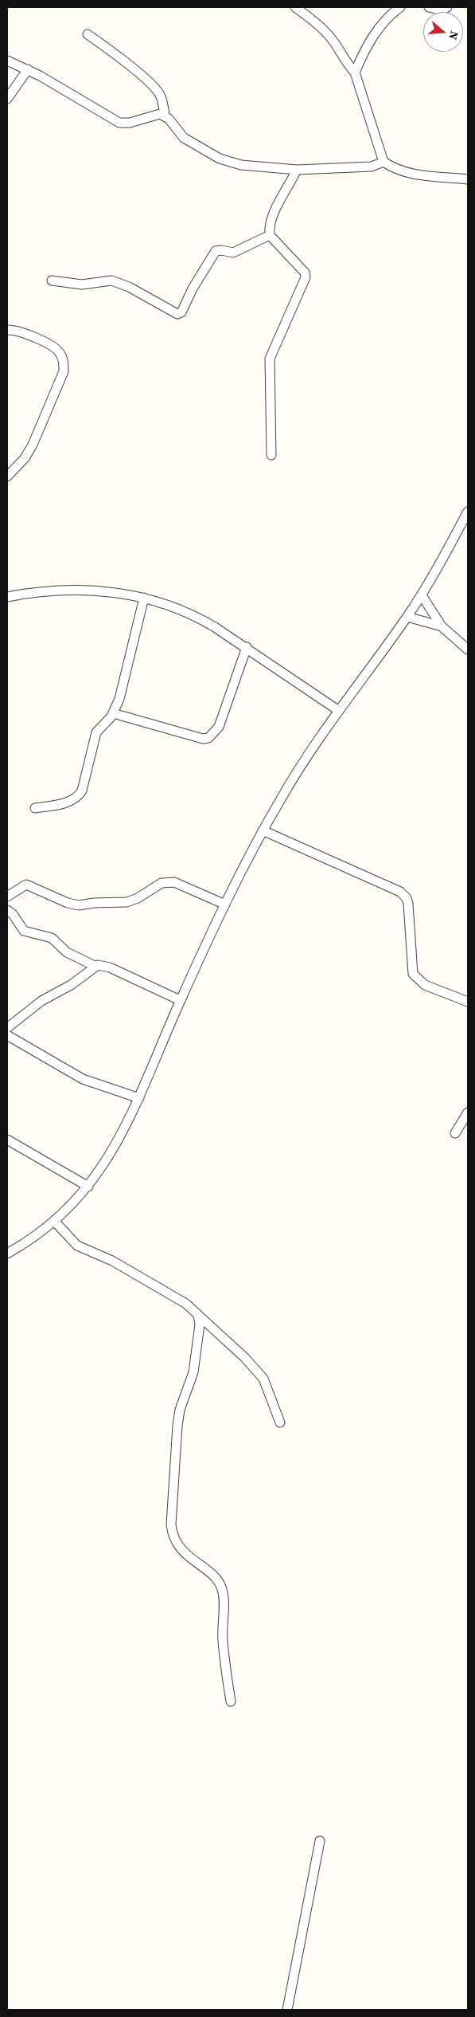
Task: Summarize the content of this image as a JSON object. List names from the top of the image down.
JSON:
{
  "north": "right"
}
